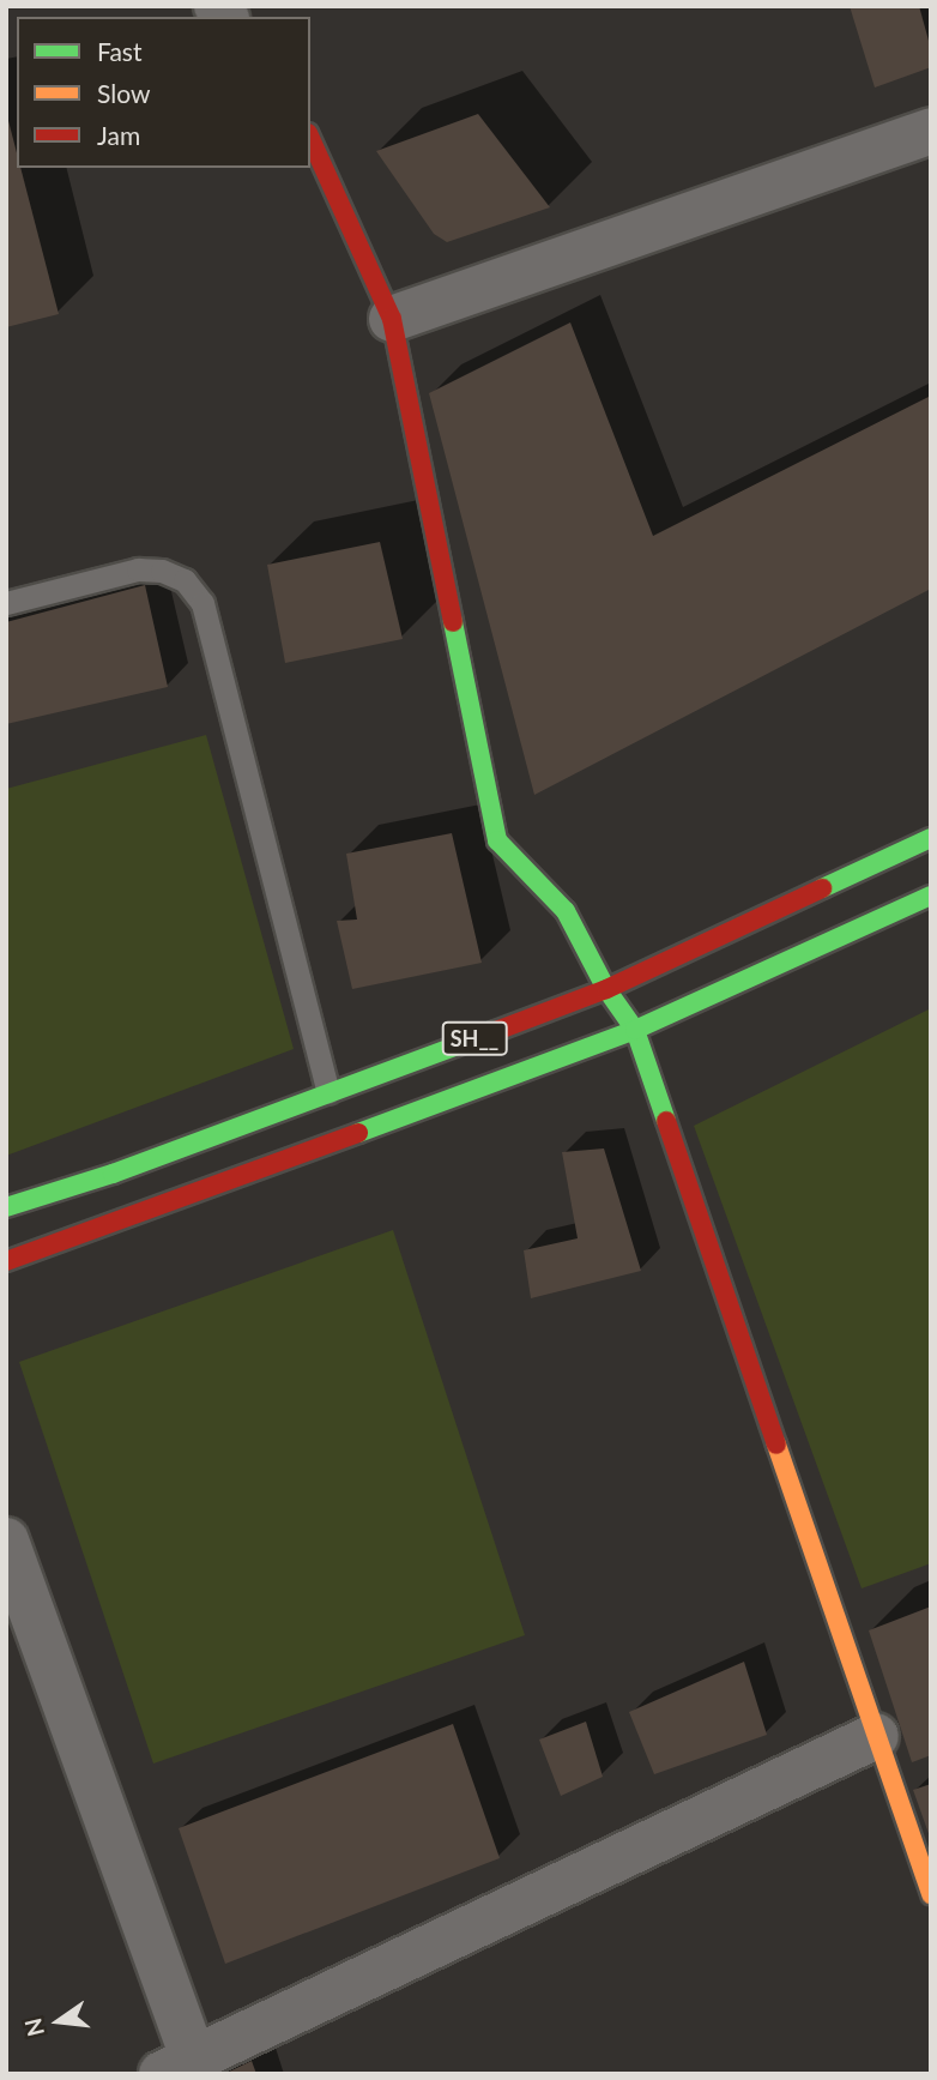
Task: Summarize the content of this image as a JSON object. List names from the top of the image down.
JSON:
{
  "streets": {
    "main road": ["SH__"]
  },
  "legend": ["Fast", "Slow", "Jam"],
  "north": "left"
}
